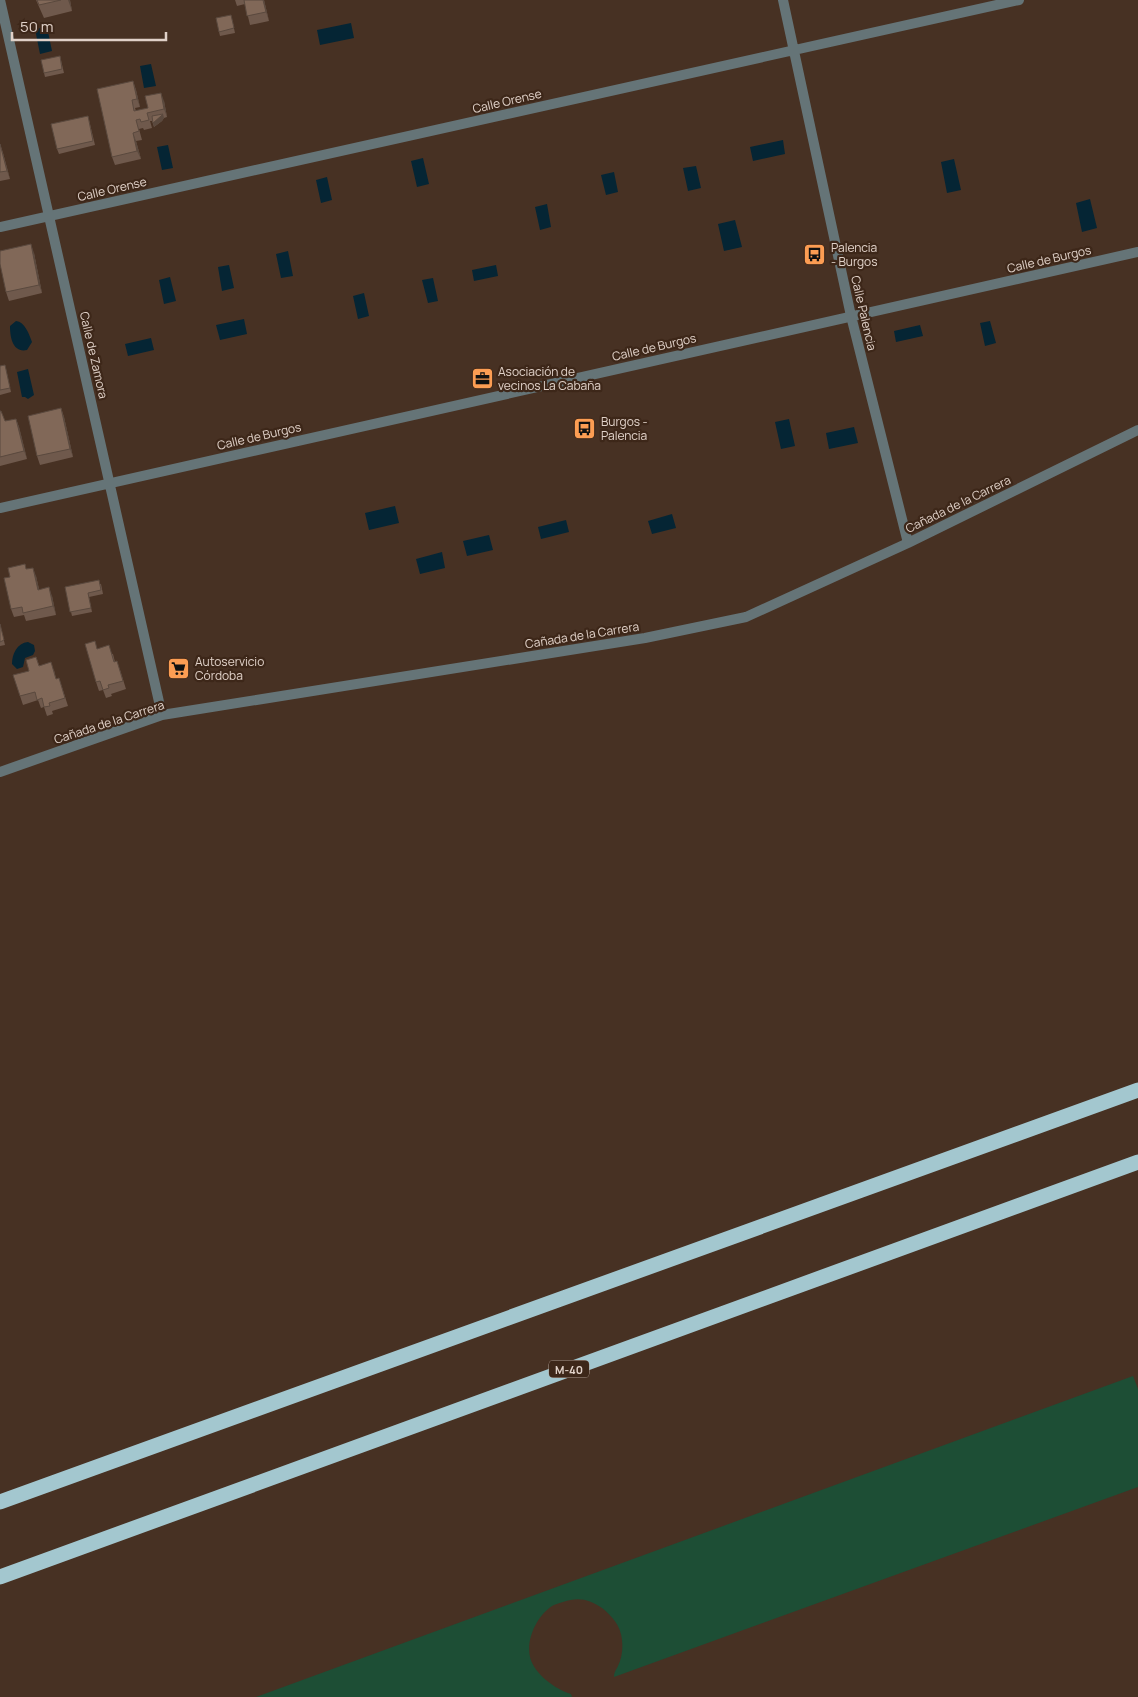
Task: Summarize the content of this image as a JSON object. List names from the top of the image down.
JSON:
{
  "streets": {
    "highway": ["M-40"],
    "street": [
      "Calle Orense",
      "Calle de Burgos",
      "Calle Palencia",
      "Calle de Zamora",
      "Cañada de la Carrera"
    ]
  },
  "crossings": [
    ["Calle Orense", "Calle Palencia"],
    ["Calle Orense", "Calle de Zamora"],
    ["Calle de Burgos", "Calle Palencia"],
    ["Calle de Burgos", "Calle de Zamora"],
    ["Calle Palencia", "Cañada de la Carrera"],
    ["Calle de Zamora", "Cañada de la Carrera"]
  ],
  "places": {
    "bus stop": ["Palencia - Burgos", "Burgos - Palencia"],
    "office": ["Asociación de vecinos La Cabaña"],
    "supermarket": ["Autoservicio Córdoba"]
  },
  "scale_bar": "50 m"
}
